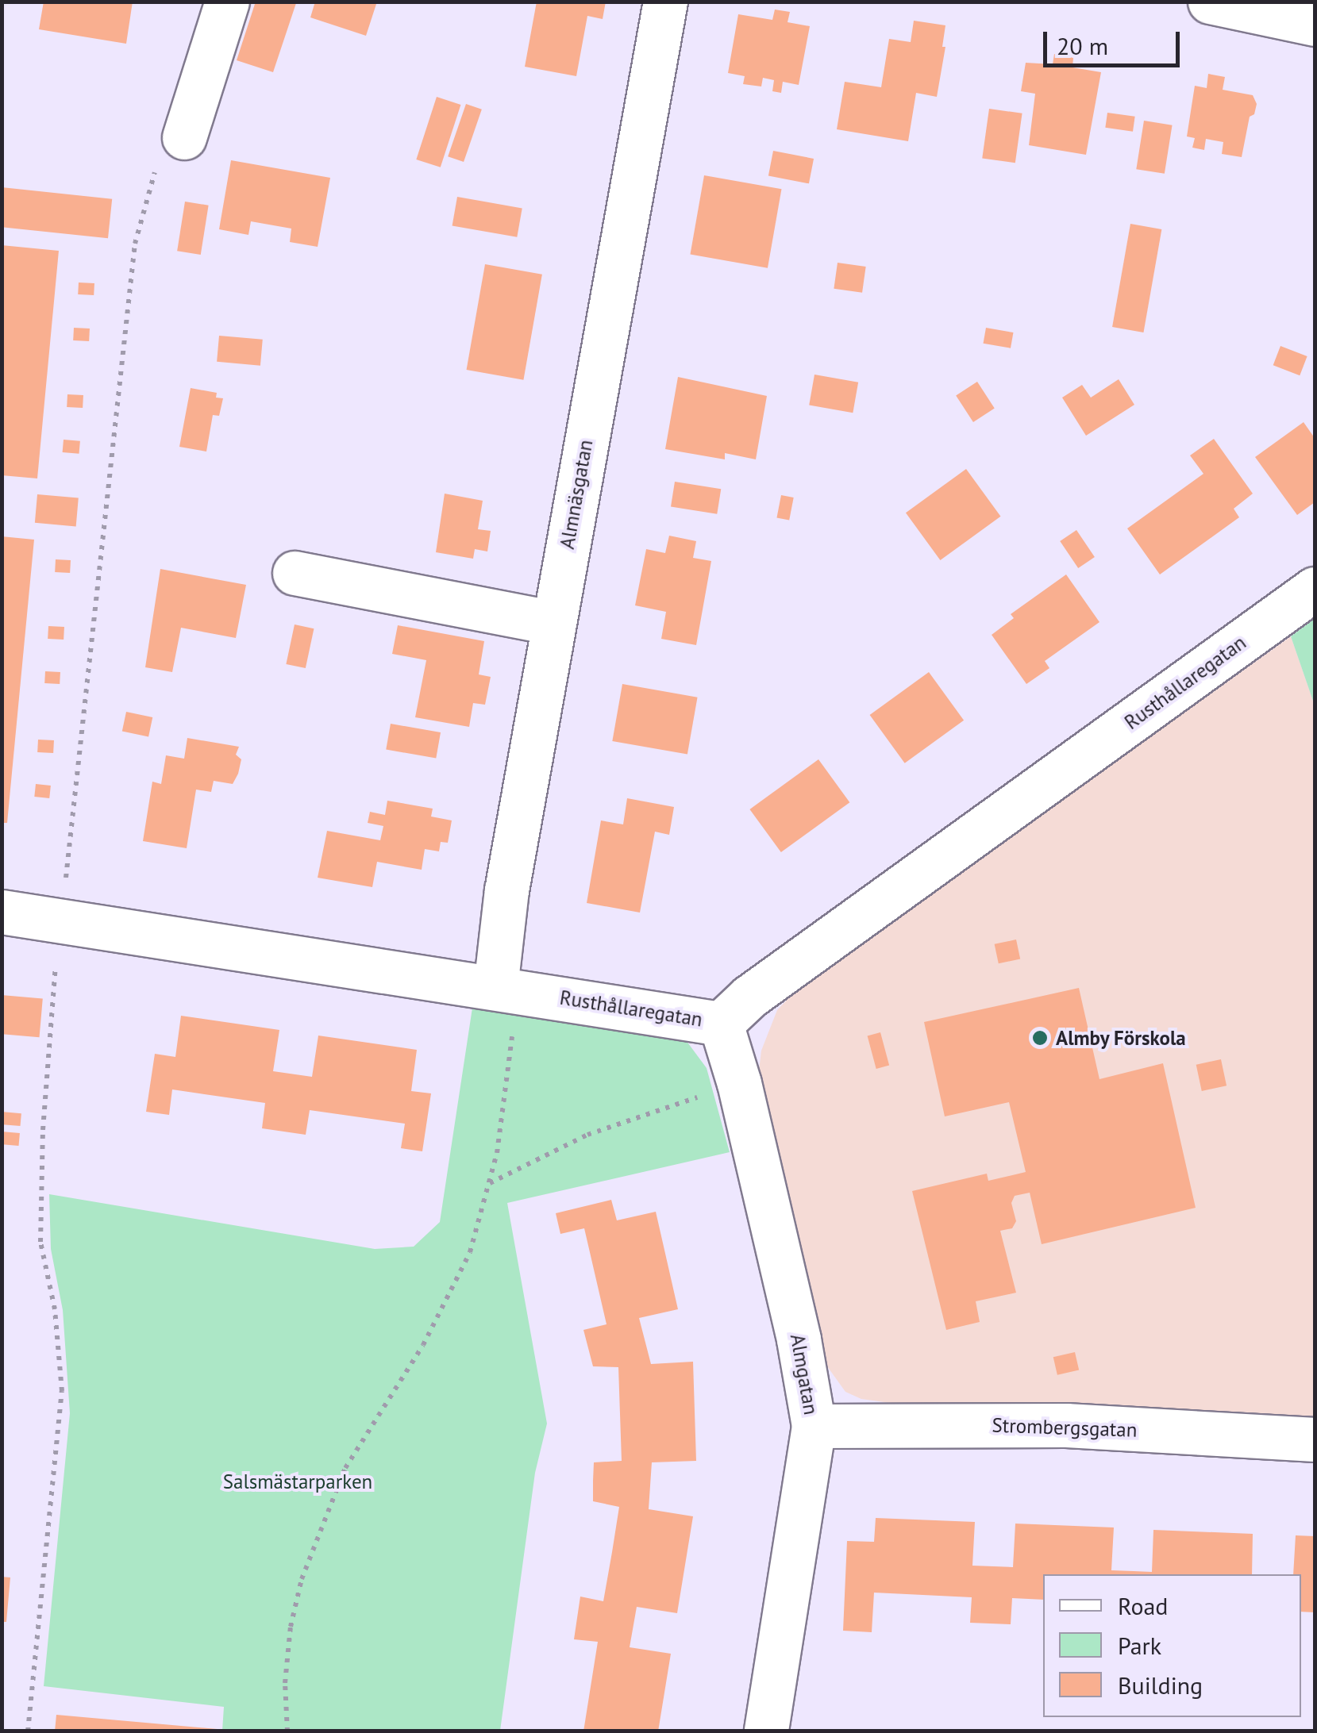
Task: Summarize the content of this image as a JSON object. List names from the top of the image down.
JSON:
{
  "streets": {
    "street": [
      "Almnäsgatan",
      "Rusthållaregatan",
      "Almgatan",
      "Strombergsgatan"
    ]
  },
  "crossings": [
    ["Almnäsgatan", "Rusthållaregatan"],
    ["Rusthållaregatan", "Almgatan"],
    ["Almgatan", "Strombergsgatan"]
  ],
  "parks": ["Salsmästarparken"],
  "places": ["Almby Förskola"],
  "legend": ["Road", "Park", "Building"],
  "scale_bar": "20 m"
}
